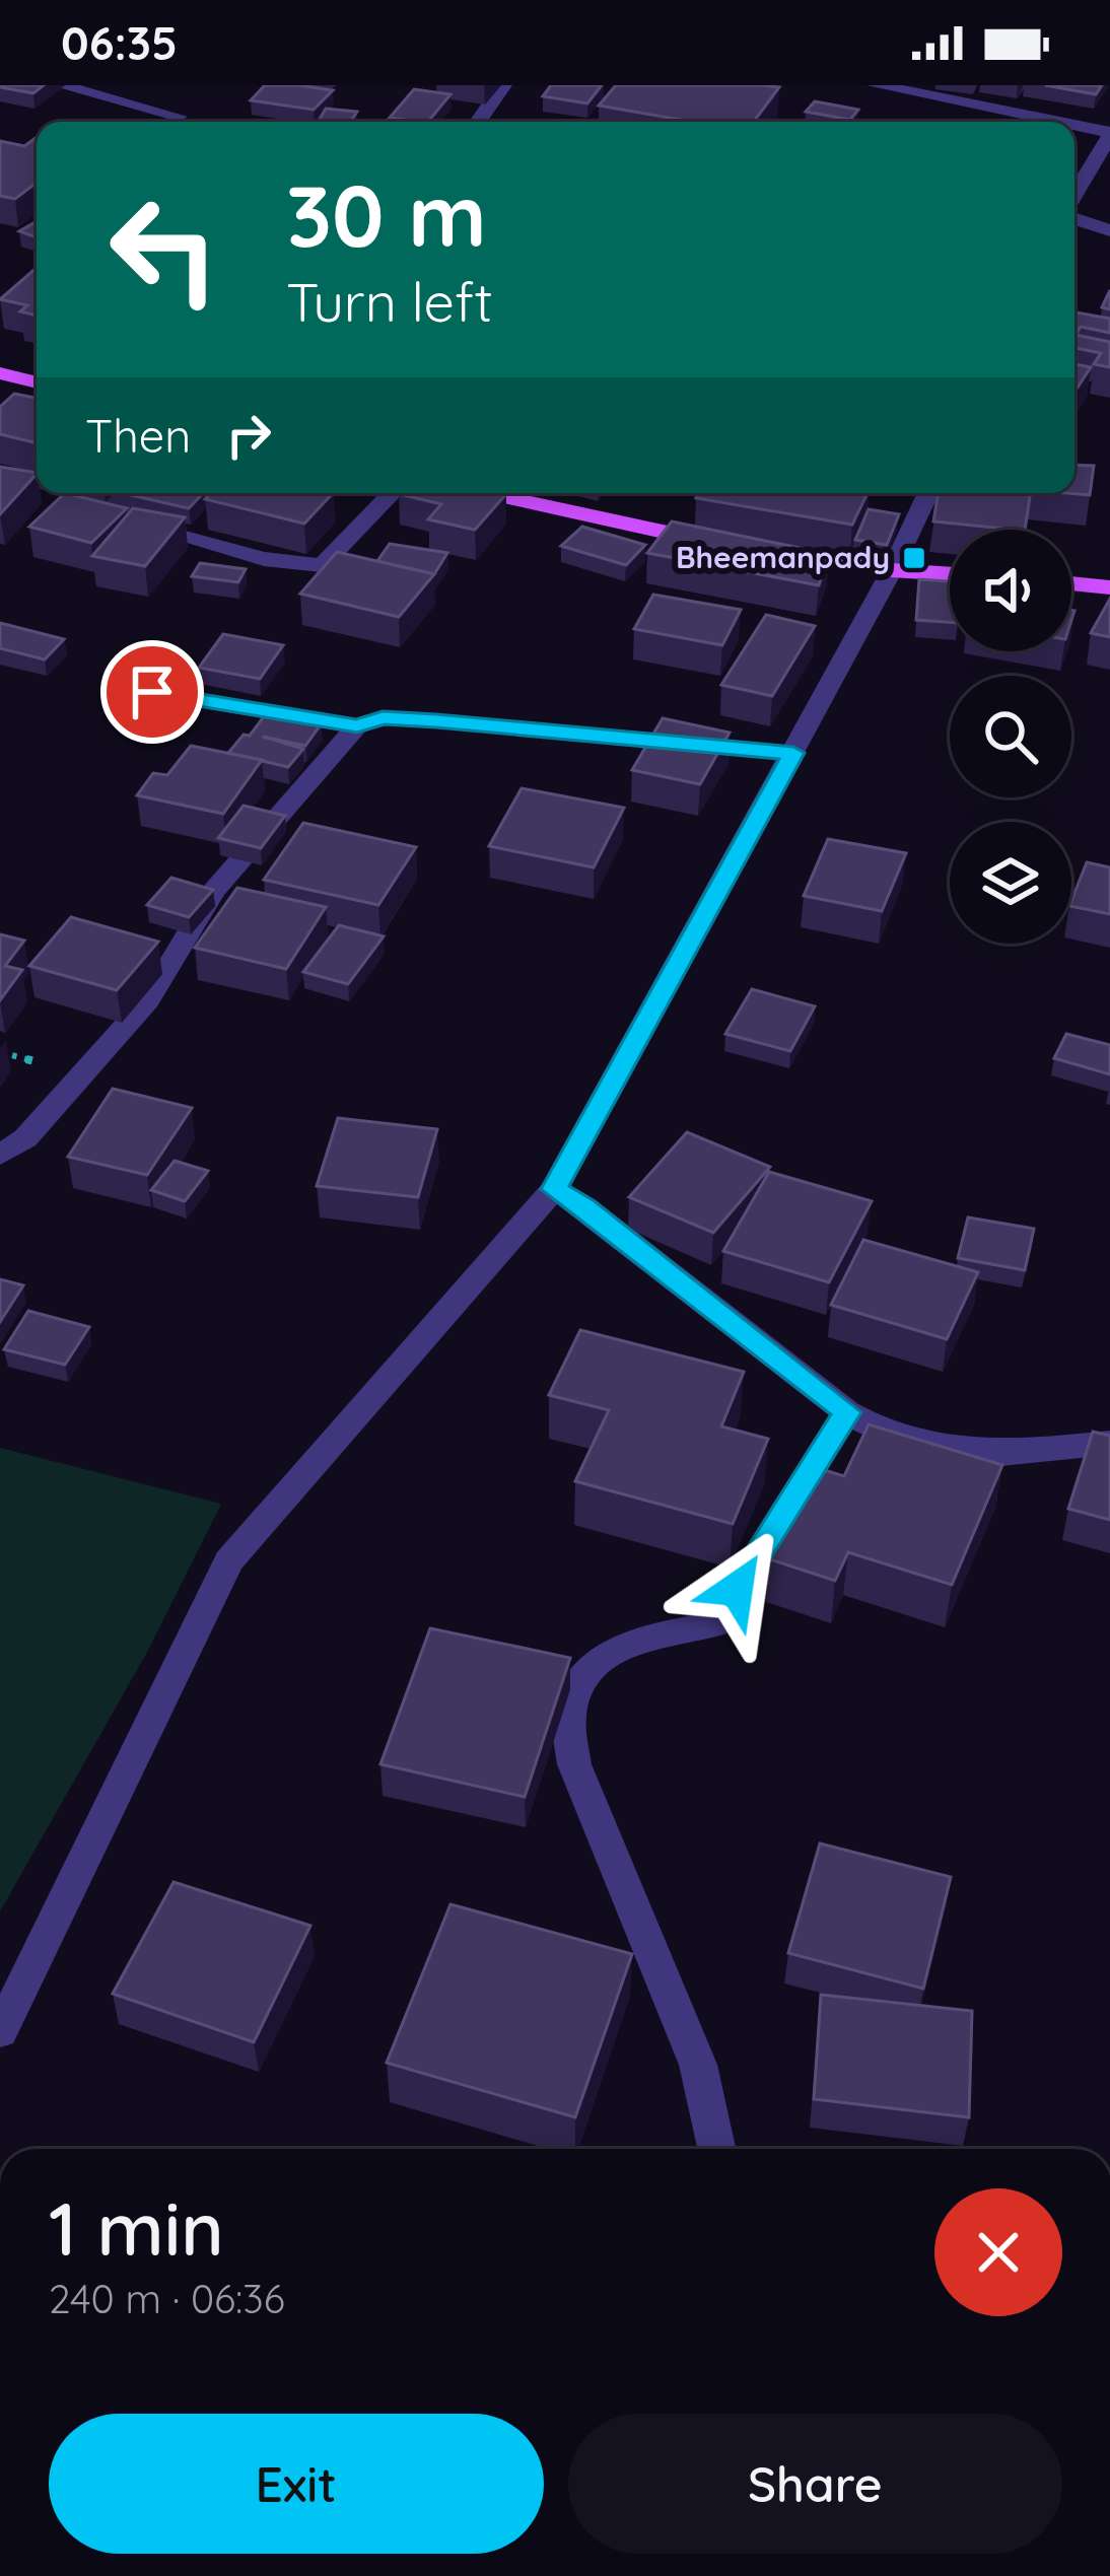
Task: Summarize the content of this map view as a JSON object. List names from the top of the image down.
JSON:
{
  "places": {
    "transit": ["Bheemanpady"]
  },
  "page": {
    "status": "06:35",
    "turn": ["30 m", "Turn left"],
    "then": "Then",
    "heading": ["1 min", "240 m · 06:36"],
    "buttons": ["Exit", "Share"]
  }
}
